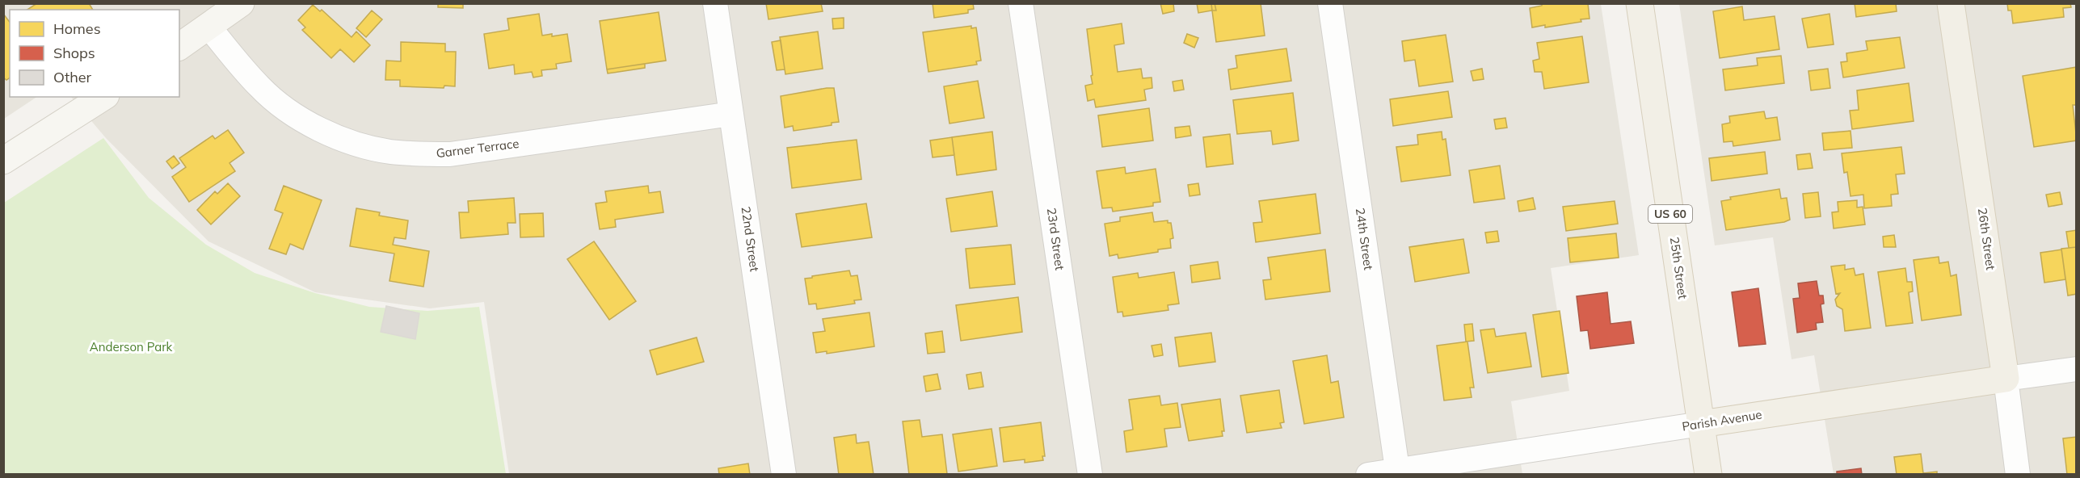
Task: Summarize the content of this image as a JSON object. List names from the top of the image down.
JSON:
{
  "streets": {
    "main road": [
      "US 60",
      "26th Street",
      "25th Street",
      "Parish Avenue"
    ],
    "street": [
      "Garner Terrace",
      "22nd Street",
      "23rd Street",
      "24th Street"
    ]
  },
  "crossings": [
    ["Garner Terrace", "22nd Street"],
    ["24th Street", "Parish Avenue"],
    ["26th Street", "Parish Avenue"],
    ["25th Street", "Parish Avenue"]
  ],
  "parks": ["Anderson Park"],
  "legend": ["Homes", "Shops", "Other"]
}
